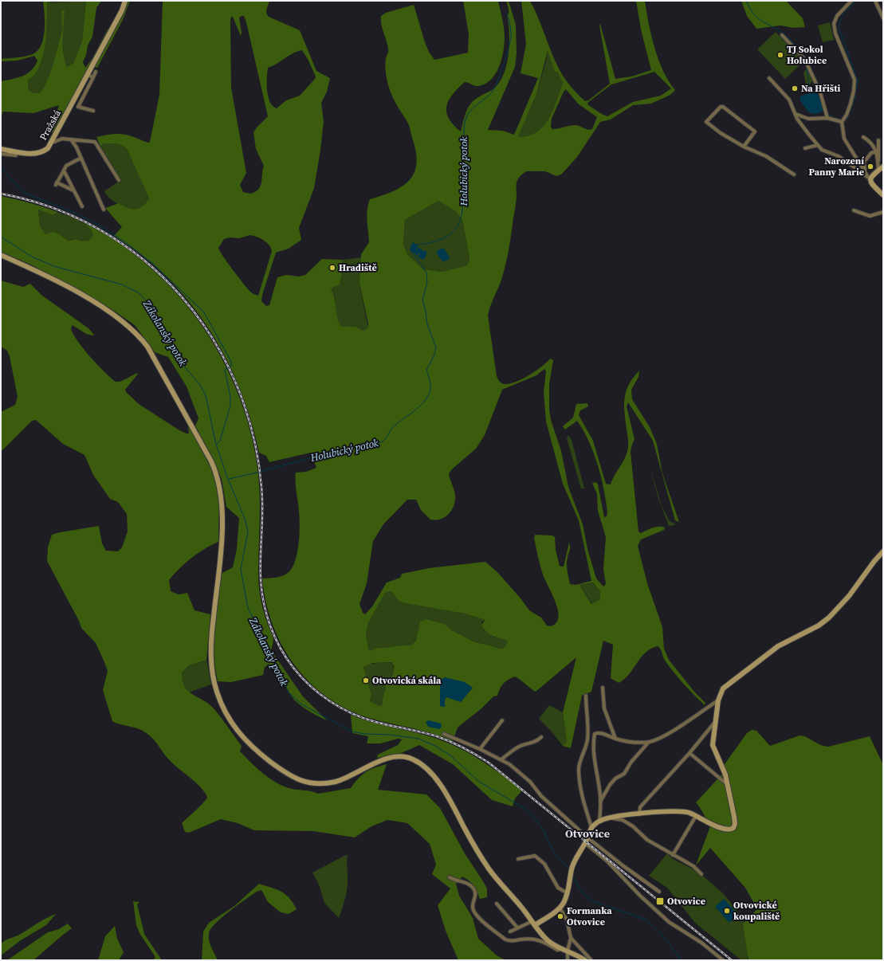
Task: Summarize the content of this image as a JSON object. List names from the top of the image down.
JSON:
{
  "streets": {
    "main road": ["Pražská"]
  },
  "districts": ["Otvovice"],
  "water": ["Holubický potok", "Zákolanský potok"],
  "places": {
    "other": [
      "TJ Sokol Holubice",
      "Na Hřišti",
      "Narození Panny Marie",
      "Hradiště",
      "Otvovická skála",
      "Otvovické koupaliště",
      "Formanka Otvovice"
    ],
    "transit": ["Otvovice"]
  }
}
